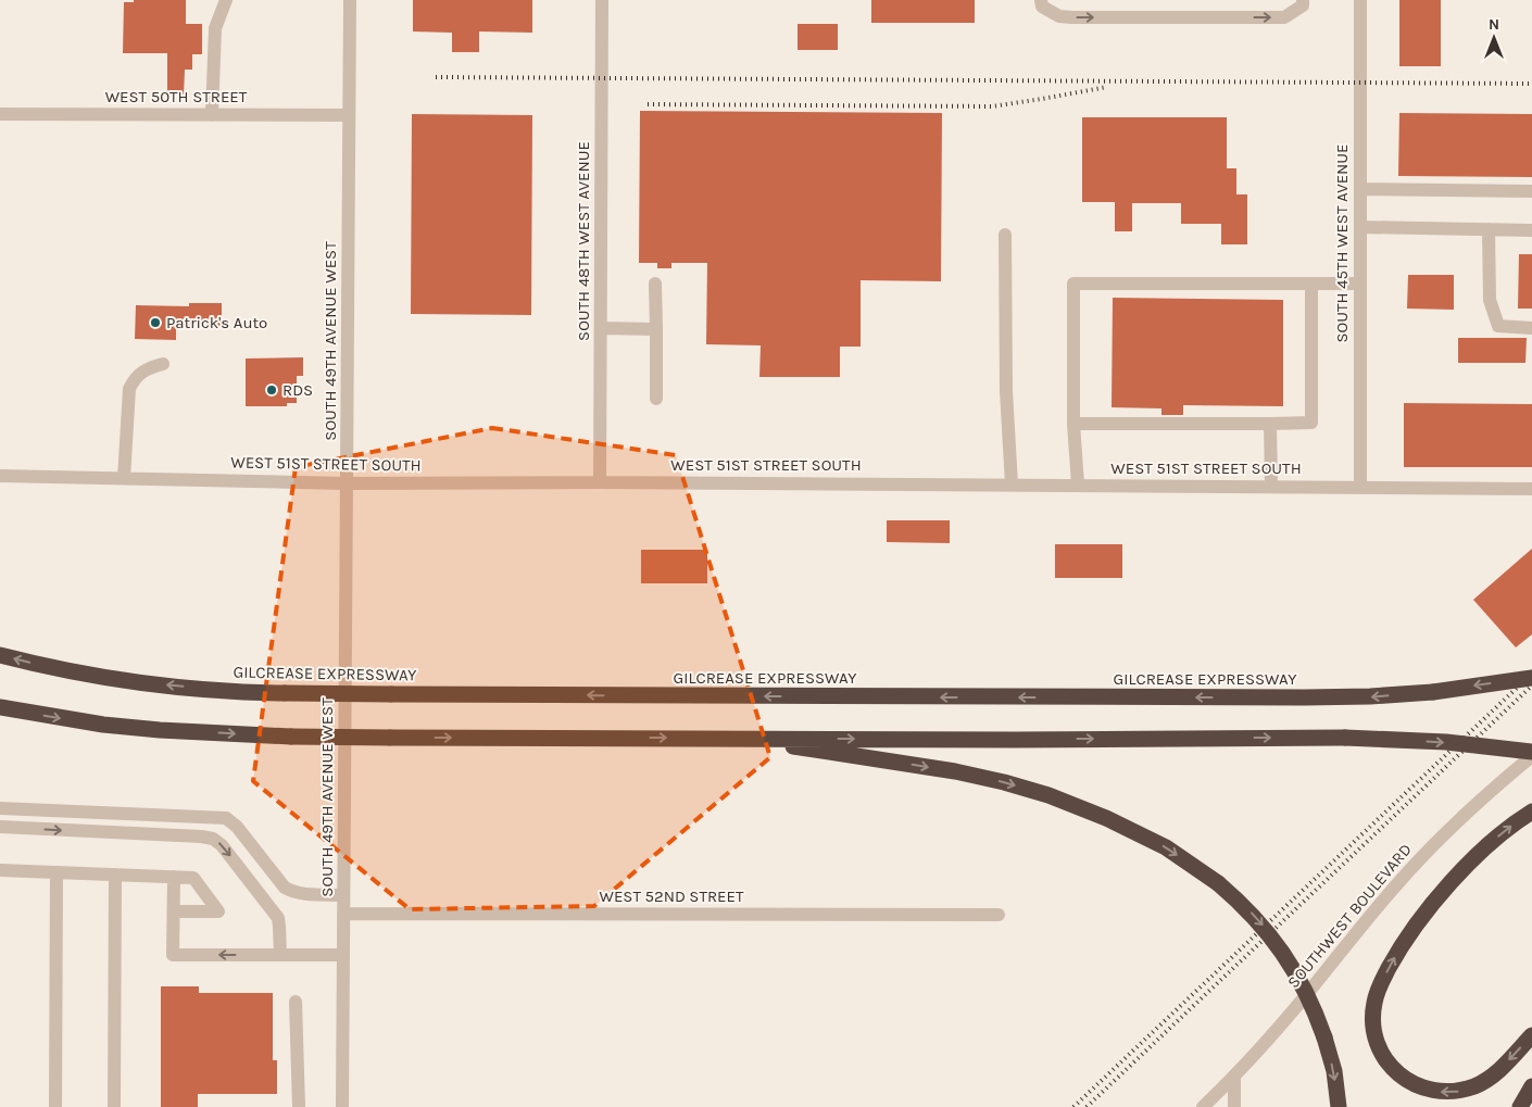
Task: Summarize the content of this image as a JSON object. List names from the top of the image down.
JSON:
{
  "streets": {
    "highway": ["GILCREASE EXPRESSWAY"],
    "street": [
      "WEST 50TH STREET",
      "SOUTH 48TH WEST AVENUE",
      "SOUTH 45TH WEST AVENUE",
      "SOUTH 49TH AVENUE WEST",
      "WEST 51ST STREET SOUTH",
      "WEST 52ND STREET",
      "SOUTHWEST BOULEVARD"
    ]
  },
  "crossings": [
    ["WEST 50TH STREET", "SOUTH 49TH AVENUE WEST"],
    ["SOUTH 48TH WEST AVENUE", "WEST 51ST STREET SOUTH"],
    ["SOUTH 45TH WEST AVENUE", "WEST 51ST STREET SOUTH"],
    ["SOUTH 49TH AVENUE WEST", "WEST 51ST STREET SOUTH"],
    ["SOUTH 49TH AVENUE WEST", "WEST 52ND STREET"]
  ],
  "places": ["Patrick's Auto", "RDS"],
  "north": "top"
}
